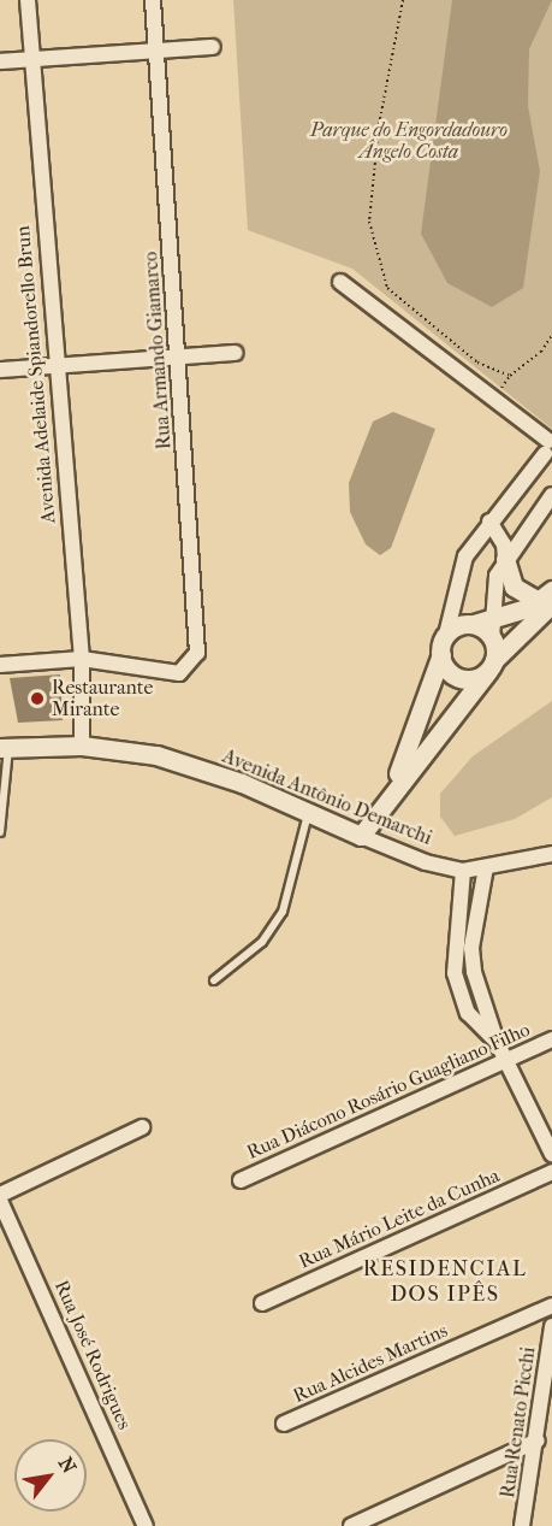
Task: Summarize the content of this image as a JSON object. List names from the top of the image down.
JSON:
{
  "streets": {
    "street": [
      "Rua Armando Giamarco",
      "Avenida Adelaide Spiandorello Brun",
      "Avenida Antônio Demarchi",
      "Rua Diácono Rosário Guagliano Filho",
      "Rua Mário Leite da Cunha",
      "Rua José Rodrigues",
      "Rua Alcides Martins",
      "Rua Renato Picchi"
    ]
  },
  "crossings": [
    ["Rua Armando Giamarco", "Avenida Adelaide Spiandorello Brun"],
    ["Avenida Adelaide Spiandorello Brun", "Avenida Antônio Demarchi"]
  ],
  "districts": ["RESIDENCIAL DOS IPÊS"],
  "parks": ["Parque do Engordadouro Ângelo Costa"],
  "places": ["Restaurante Mirante"],
  "north": "top right"
}
